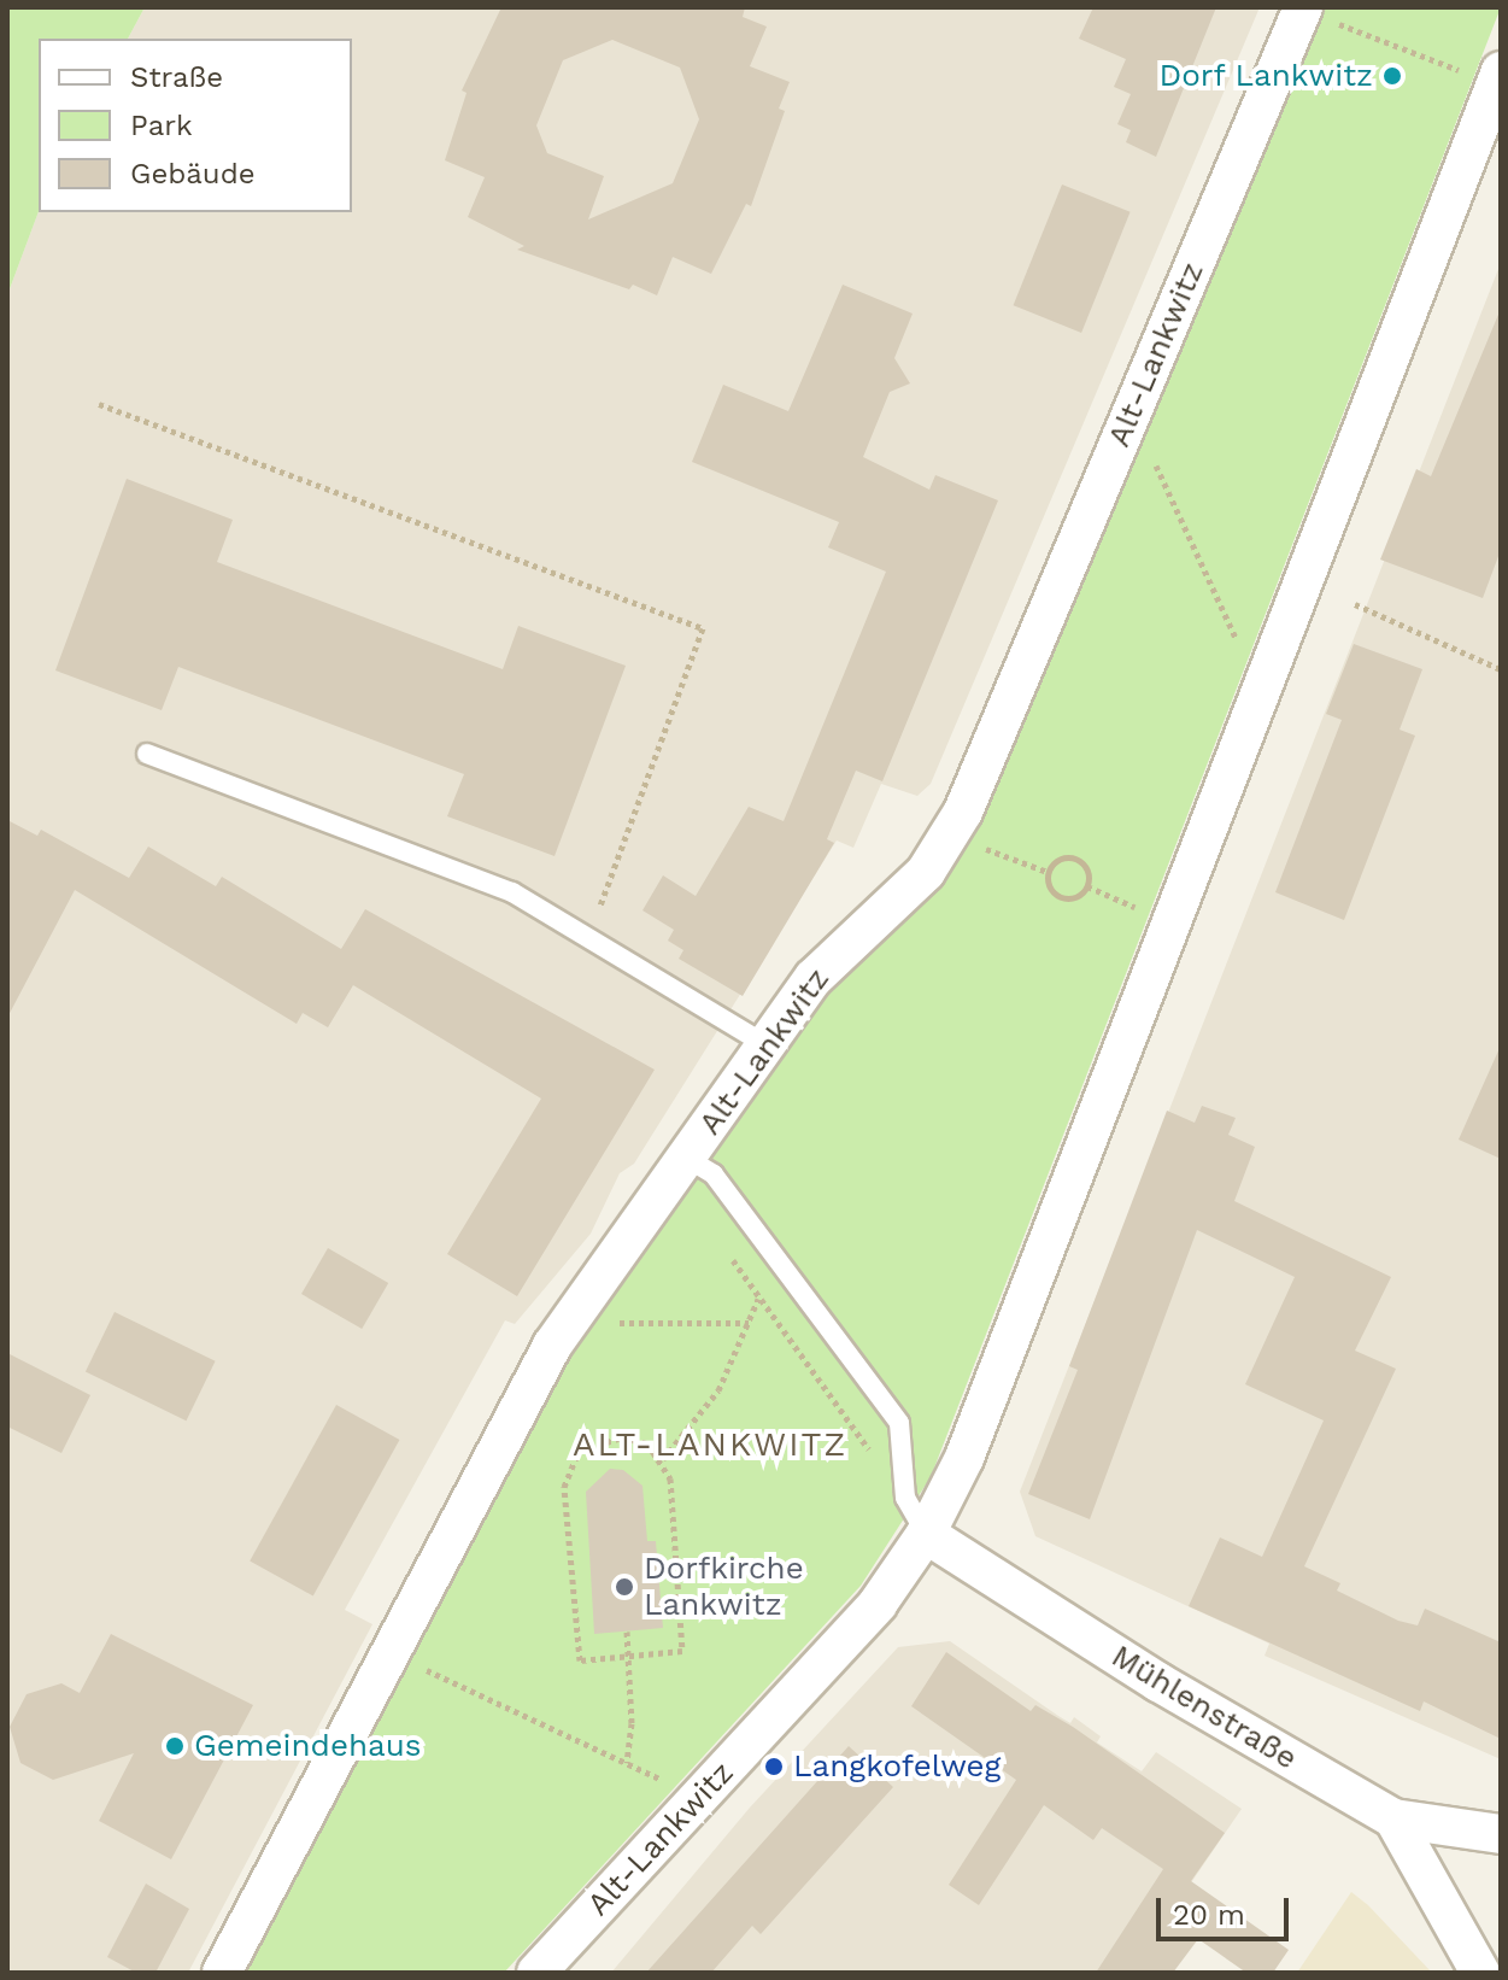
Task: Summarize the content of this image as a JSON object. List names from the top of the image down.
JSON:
{
  "streets": {
    "street": ["Alt-Lankwitz", "Mühlenstraße"]
  },
  "crossings": [
    ["Alt-Lankwitz", "Mühlenstraße"]
  ],
  "districts": ["ALT-LANKWITZ"],
  "places": [
    "Dorf Lankwitz",
    "Dorfkirche Lankwitz",
    "Gemeindehaus",
    "Langkofelweg"
  ],
  "legend": ["Straße", "Park", "Gebäude"],
  "scale_bar": "20 m"
}
